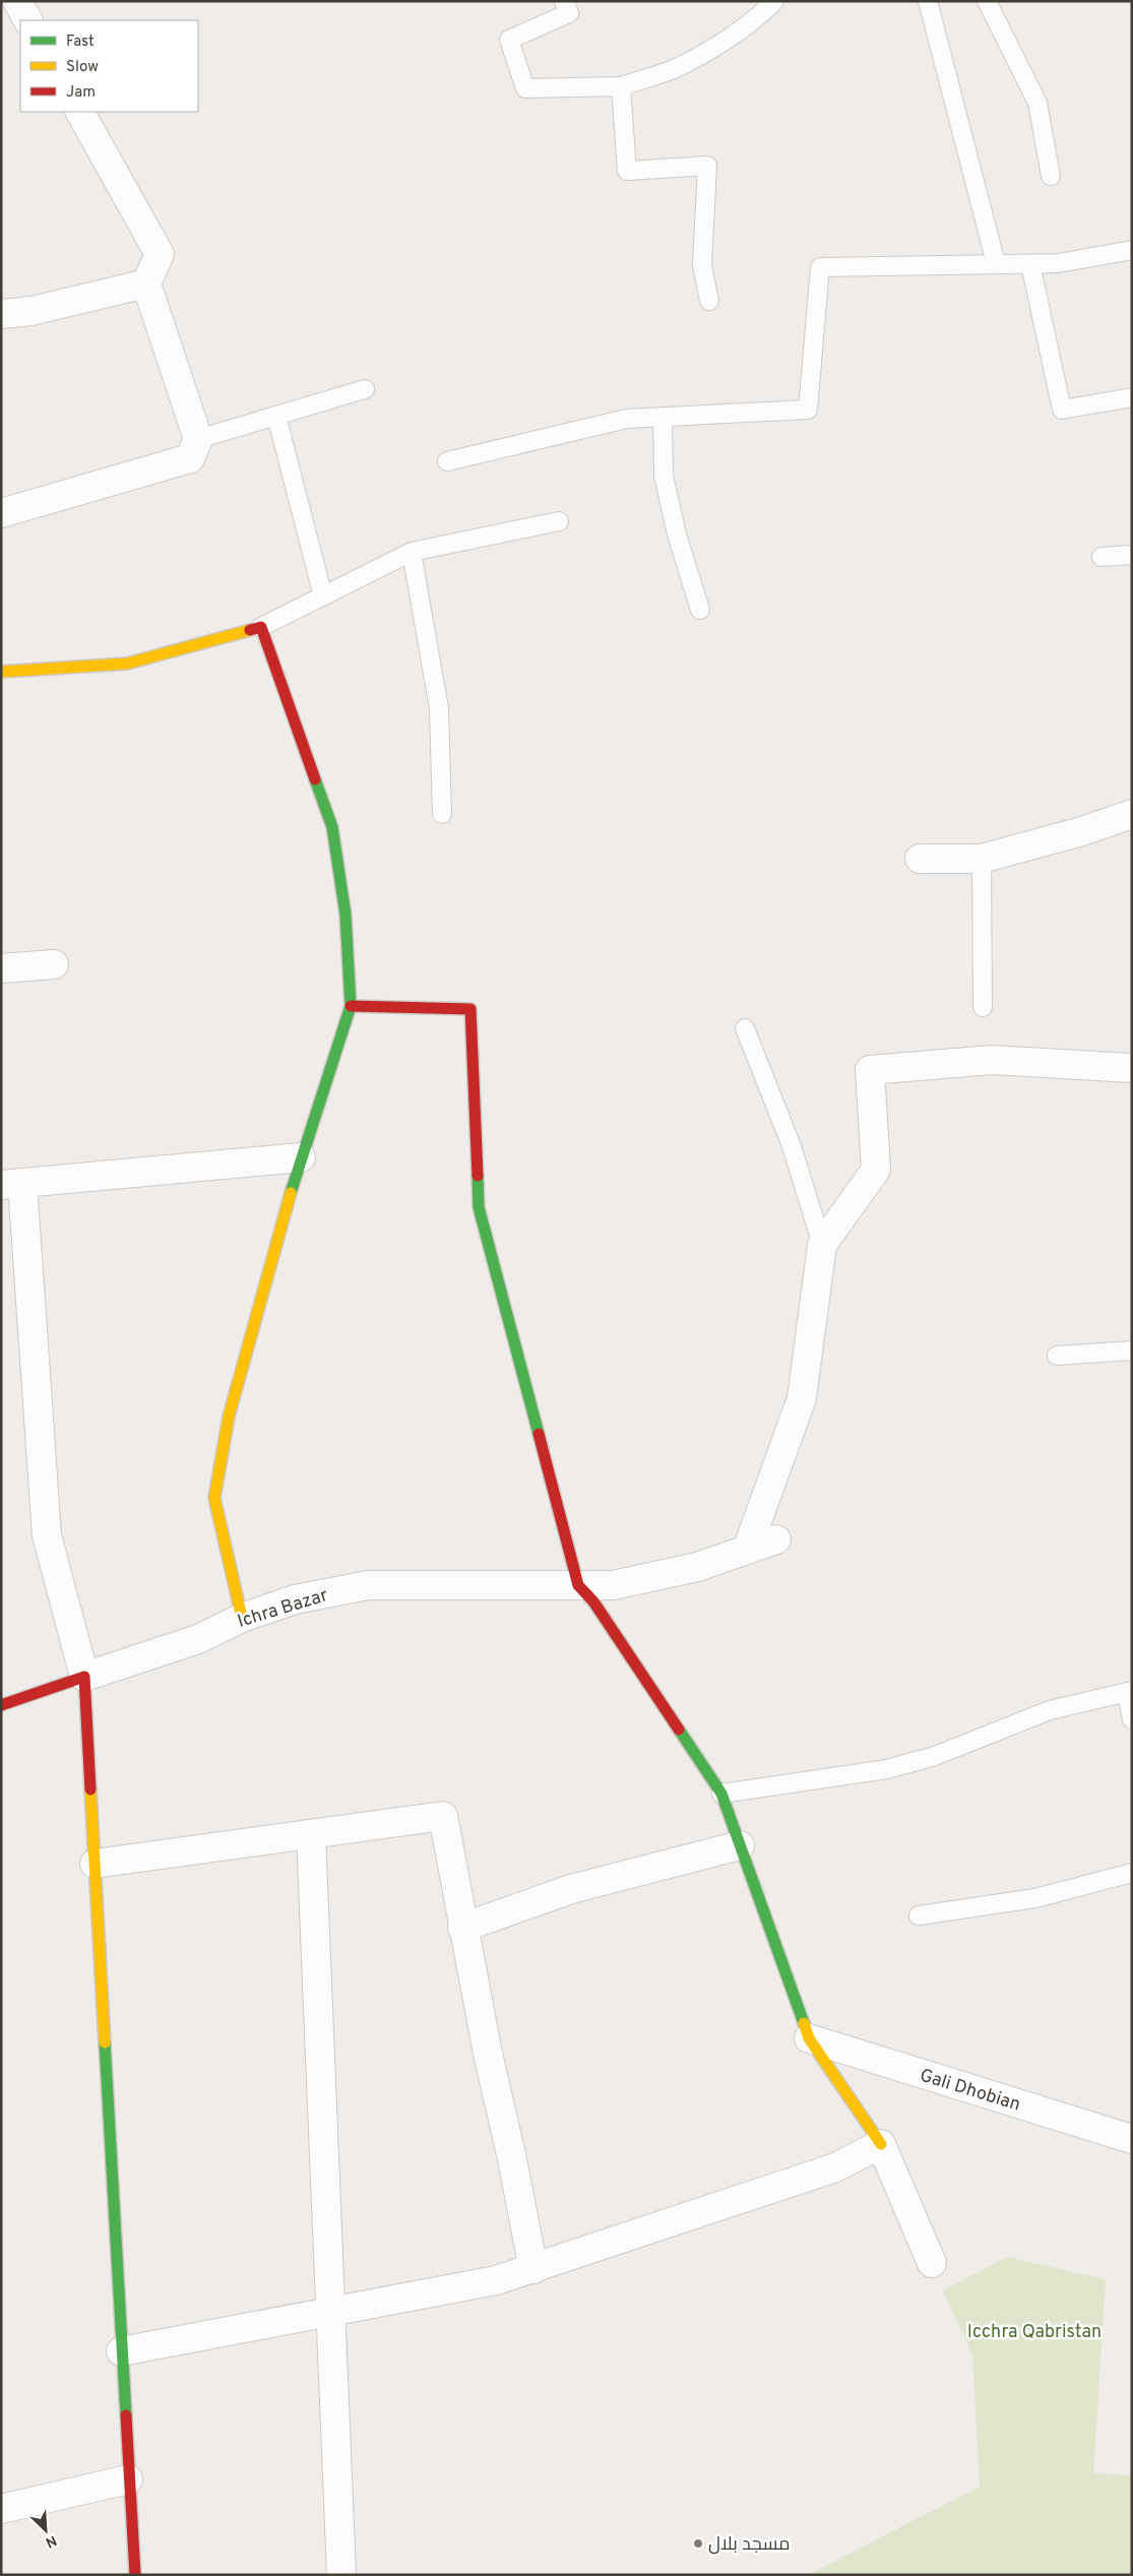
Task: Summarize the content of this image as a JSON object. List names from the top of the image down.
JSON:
{
  "streets": {
    "street": ["Ichra Bazar", "Gali Dhobian"]
  },
  "parks": ["Icchra Qabristan"],
  "places": ["مسجد بلال"],
  "legend": ["Fast", "Slow", "Jam"],
  "north": "bottom right"
}
